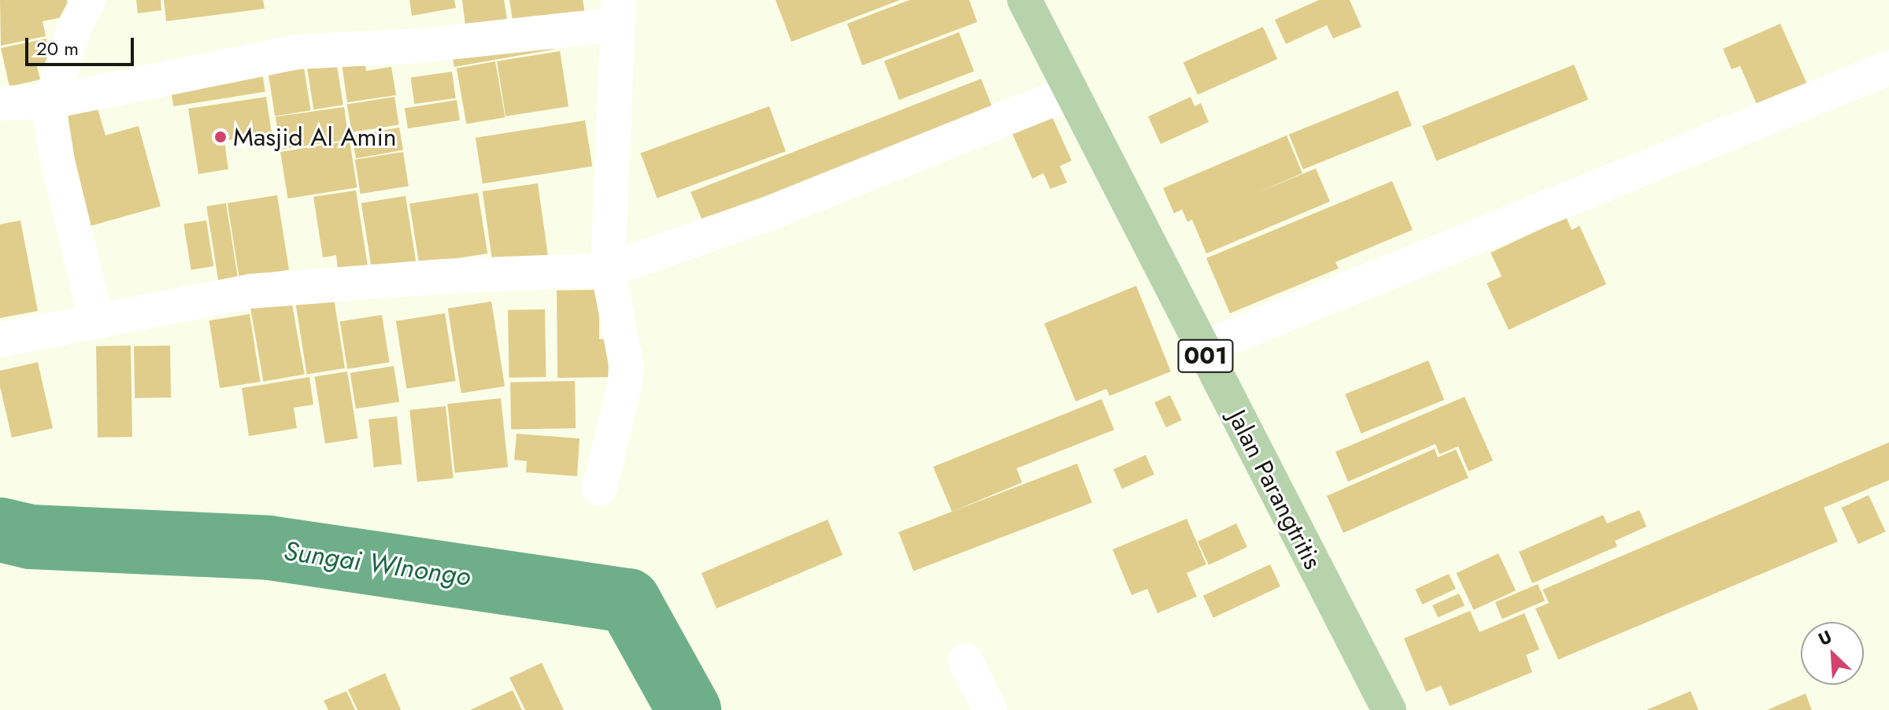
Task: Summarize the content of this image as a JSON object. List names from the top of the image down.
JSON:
{
  "streets": {
    "main road": ["001", "Jalan Parangtritis"]
  },
  "water": ["Sungai WInongo"],
  "places": ["Masjid Al Amin"],
  "scale_bar": "20 m",
  "north": "top left"
}
